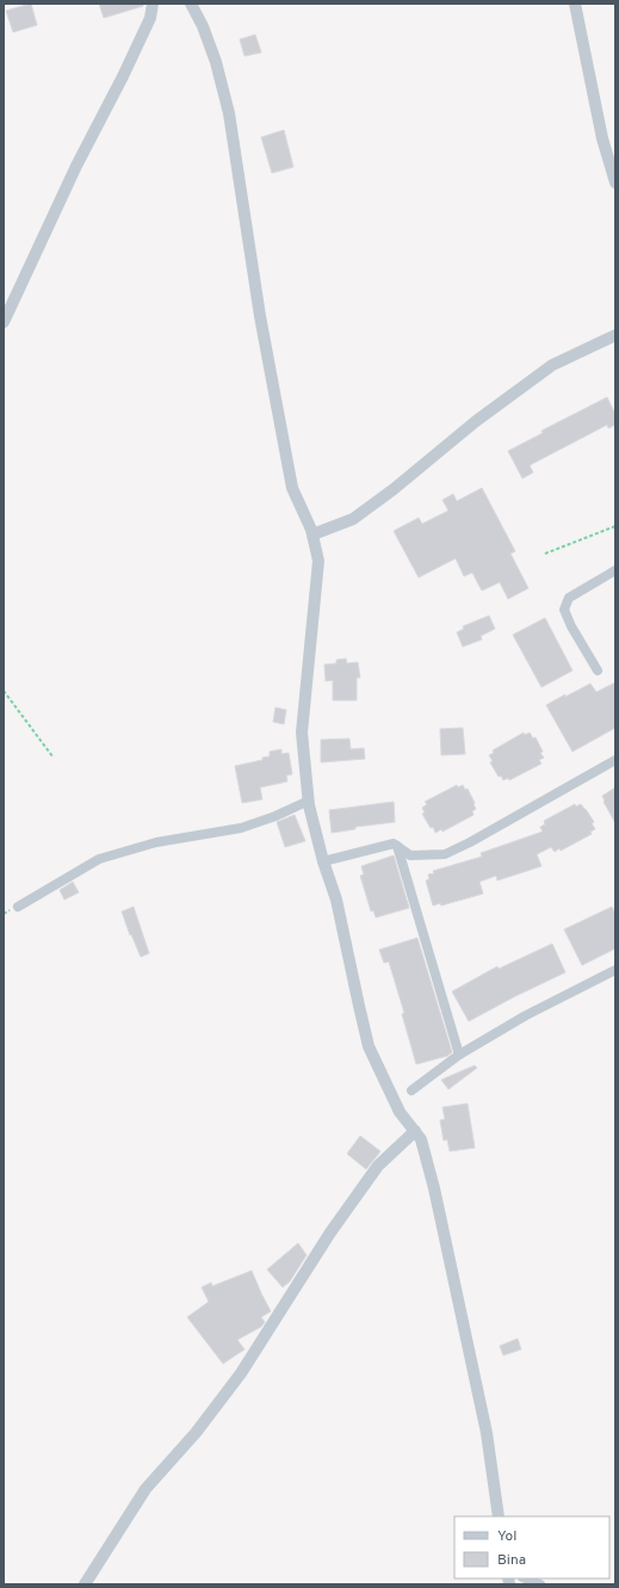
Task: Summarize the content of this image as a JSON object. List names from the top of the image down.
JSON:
{
  "legend": ["Yol", "Bina"]
}
